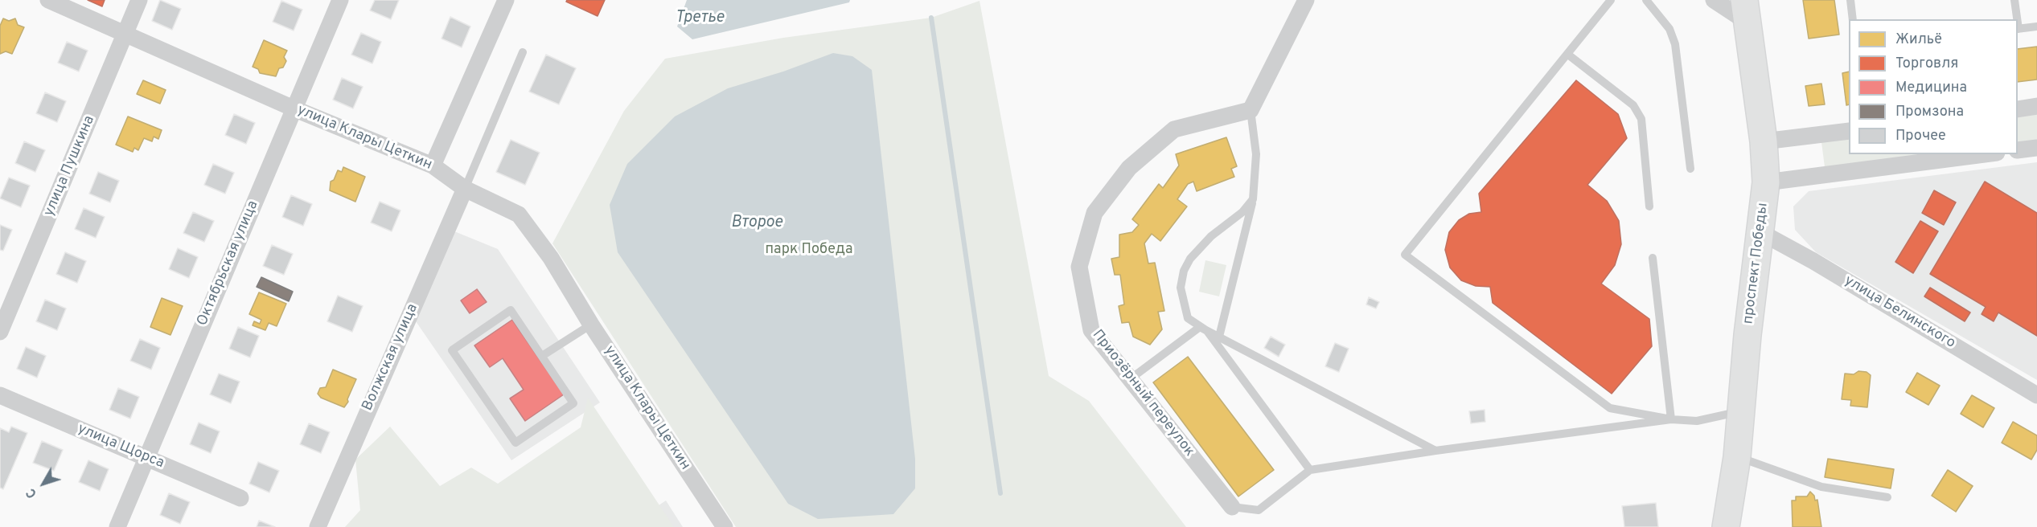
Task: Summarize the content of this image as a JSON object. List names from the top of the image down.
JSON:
{
  "streets": {
    "main road": ["проспект Победы"],
    "street": [
      "улица Клары Цеткин",
      "улица Пушкина",
      "Октябрьская улица",
      "улица Белинского",
      "Волжская улица",
      "Приозёрный переулок",
      "улица Щорса"
    ]
  },
  "crossings": [
    ["улица Клары Цеткин", "улица Пушкина"],
    ["улица Клары Цеткин", "Октябрьская улица"],
    ["улица Клары Цеткин", "Волжская улица"],
    ["Октябрьская улица", "улица Щорса"],
    ["проспект Победы", "улица Белинского"]
  ],
  "water": ["Третье", "Второе"],
  "parks": ["парк Победa"],
  "legend": [
    "Жильё",
    "Торговля",
    "Медицина",
    "Промзона",
    "Прочее"
  ],
  "north": "bottom left"
}
